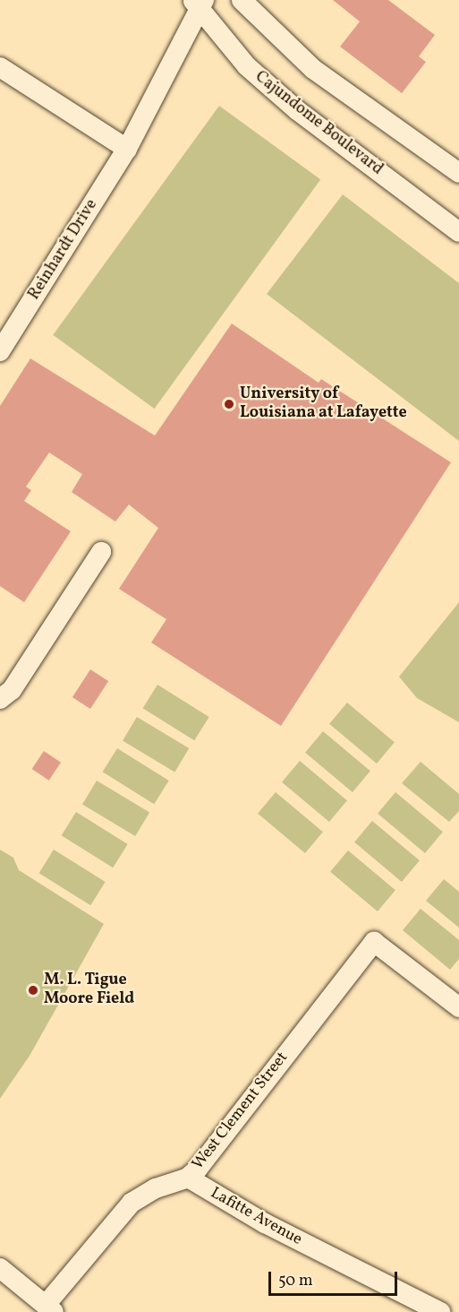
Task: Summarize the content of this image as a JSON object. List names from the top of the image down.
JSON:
{
  "streets": {
    "street": [
      "Cajundome Boulevard",
      "Reinhardt Drive",
      "West Clement Street",
      "Lafitte Avenue"
    ]
  },
  "crossings": [
    ["Cajundome Boulevard", "Reinhardt Drive"],
    ["West Clement Street", "Lafitte Avenue"]
  ],
  "places": ["University of Louisiana at Lafayette", "M. L. Tigue Moore Field"],
  "scale_bar": "50 m"
}
